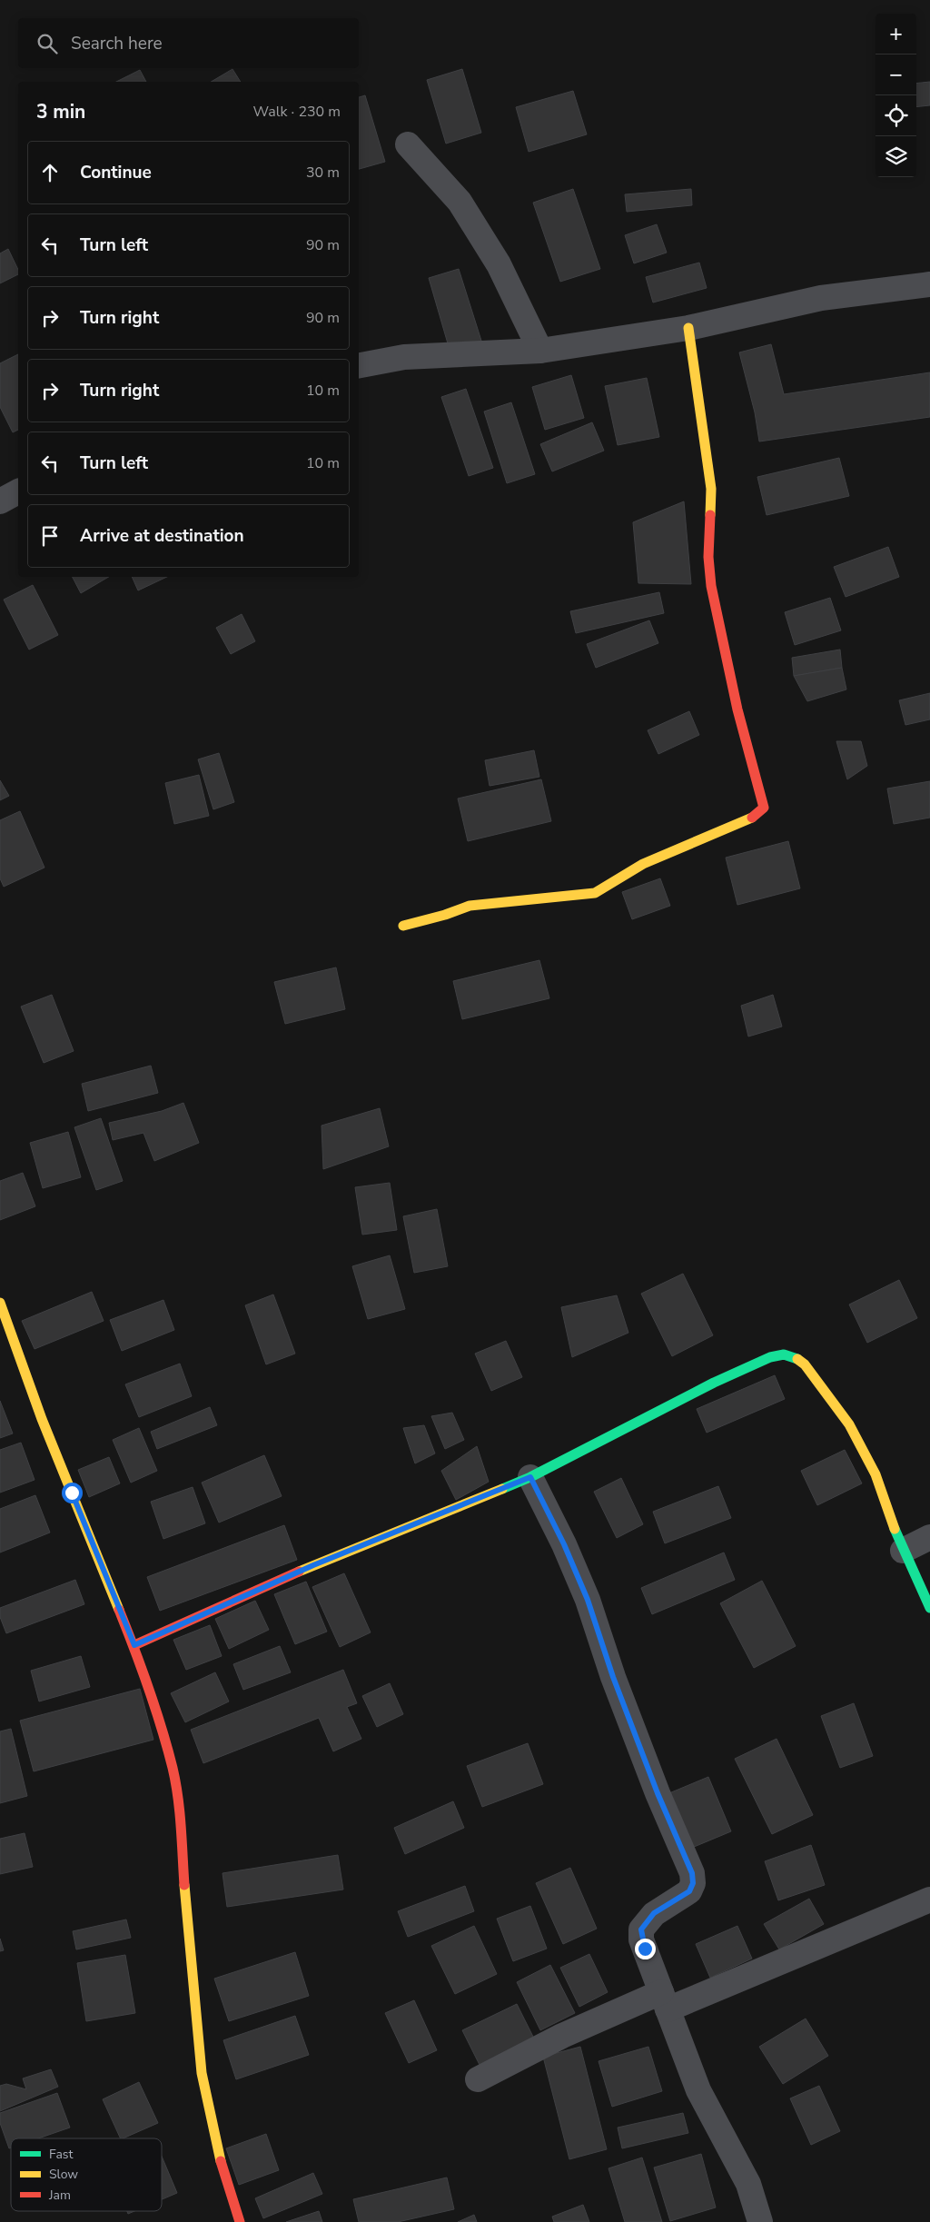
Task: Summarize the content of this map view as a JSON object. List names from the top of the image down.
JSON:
{
  "legend": ["Fast", "Slow", "Jam"],
  "page": {
    "map_buttons": ["+", "−"],
    "search": "Search here",
    "heading": ["3 min", "Walk · 230 m"],
    "list": [
      ["Continue", "30 m"],
      ["Turn left", "90 m"],
      ["Turn right", "90 m"],
      ["Turn right", "10 m"],
      ["Turn left", "10 m"],
      "Arrive at destination"
    ]
  }
}
